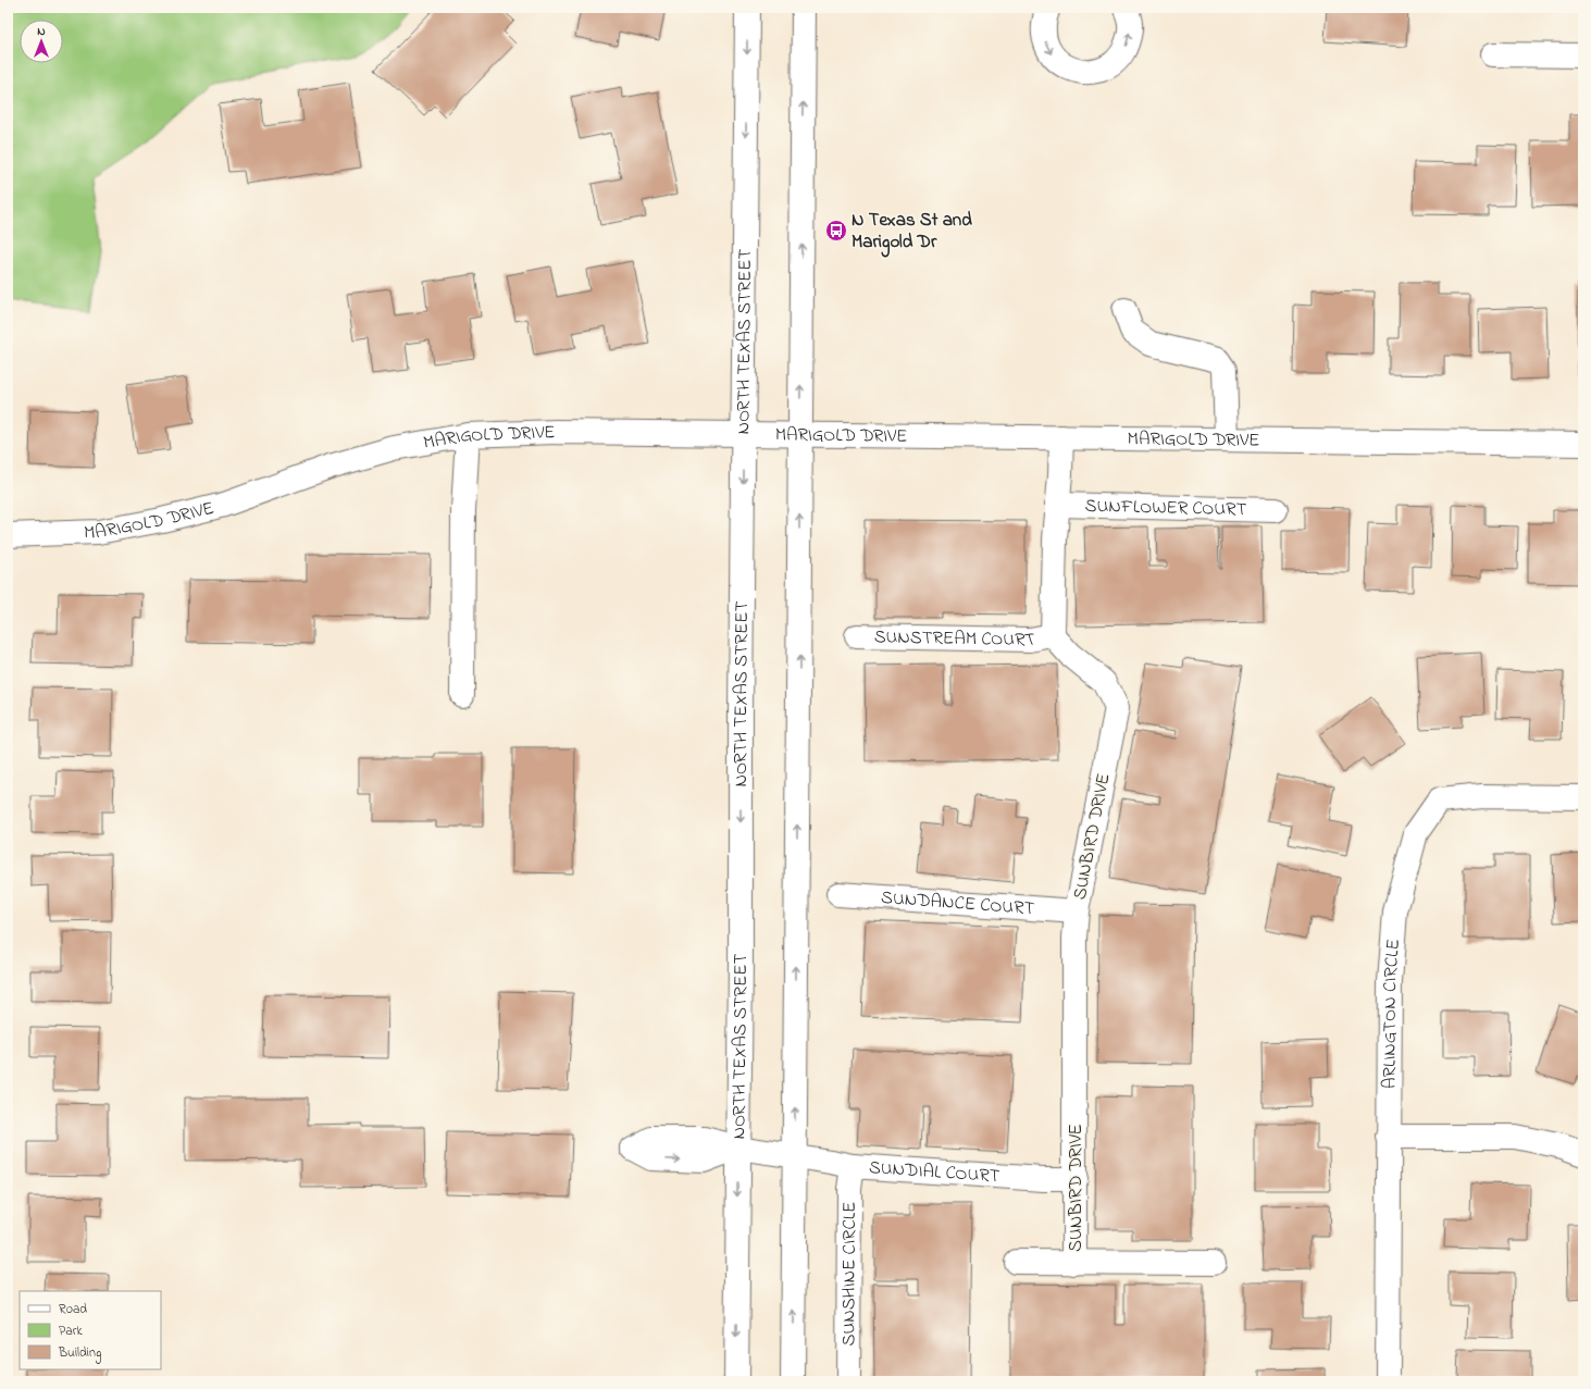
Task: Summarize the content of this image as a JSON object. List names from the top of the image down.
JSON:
{
  "streets": {
    "street": [
      "NORTH TEXAS STREET",
      "MARIGOLD DRIVE",
      "SUNFLOWER COURT",
      "SUNSTREAM COURT",
      "SUNBIRD DRIVE",
      "SUNDANCE COURT",
      "ARLINGTON CIRCLE",
      "SUNDIAL COURT",
      "SUNSHINE CIRCLE"
    ]
  },
  "crossings": [
    ["NORTH TEXAS STREET", "MARIGOLD DRIVE"],
    ["NORTH TEXAS STREET", "SUNDIAL COURT"],
    ["SUNSTREAM COURT", "SUNBIRD DRIVE"],
    ["SUNBIRD DRIVE", "SUNDANCE COURT"],
    ["SUNBIRD DRIVE", "SUNDIAL COURT"],
    ["SUNDIAL COURT", "SUNSHINE CIRCLE"]
  ],
  "places": {
    "bus stop": ["N Texas St and Marigold Dr"]
  },
  "legend": ["Road", "Park", "Building"],
  "north": "top"
}
